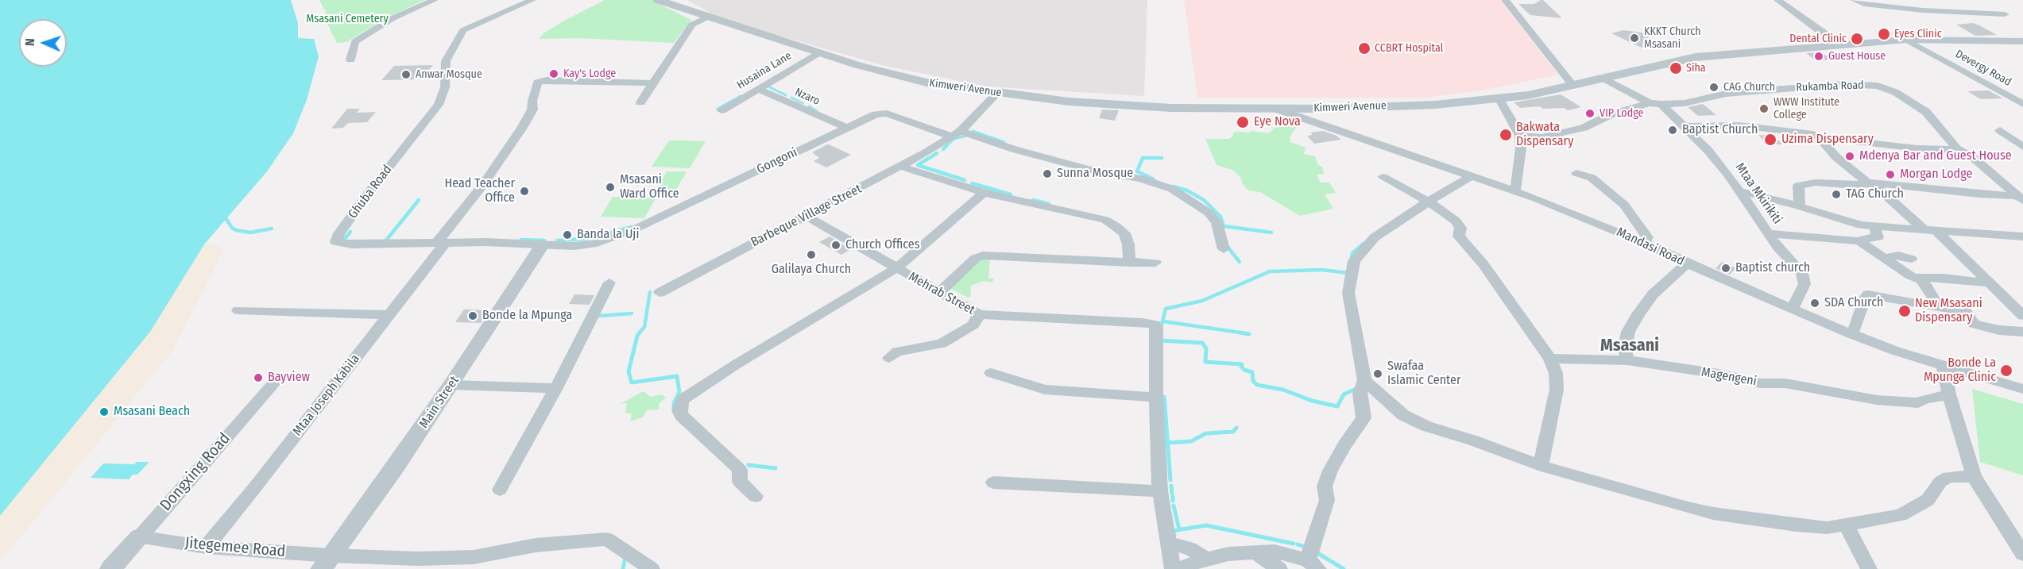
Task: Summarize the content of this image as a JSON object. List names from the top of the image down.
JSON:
{
  "streets": {
    "street": [
      "Devergy Road",
      "Husaina Lane",
      "Rukamba Road",
      "Kimweri Avenue",
      "Nzaro",
      "Gongoni",
      "Ghuba Road",
      "Mtaa Mkirikiti",
      "Barbeque Village Street",
      "Mandasi Road",
      "Mehrab Street",
      "Magengeni",
      "Mtaa Joseph Kabila",
      "Main Street",
      "Dongxing Road",
      "Jitegemee Road"
    ]
  },
  "crossings": [
    ["Devergy Road", "Kimweri Avenue"],
    ["Husaina Lane", "Kimweri Avenue"],
    ["Husaina Lane", "Nzaro"],
    ["Rukamba Road", "Mtaa Mkirikiti"],
    ["Kimweri Avenue", "Mandasi Road"],
    ["Nzaro", "Gongoni"],
    ["Gongoni", "Ghuba Road"],
    ["Gongoni", "Barbeque Village Street"],
    ["Gongoni", "Main Street"],
    ["Ghuba Road", "Mtaa Joseph Kabila"],
    ["Ghuba Road", "Main Street"],
    ["Mtaa Mkirikiti", "Mandasi Road"],
    ["Barbeque Village Street", "Mehrab Street"],
    ["Mtaa Joseph Kabila", "Jitegemee Road"],
    ["Main Street", "Jitegemee Road"],
    ["Dongxing Road", "Jitegemee Road"]
  ],
  "districts": ["Msasani"],
  "parks": ["Msasani Cemetery"],
  "places": [
    "Eyes Clinic",
    "KKKT Church Msasani",
    "Dental Clinic",
    "CCBRT Hospital",
    "Guest House",
    "Siha",
    "Kay's Lodge",
    "Anwar Mosque",
    "CAG Church",
    "WWW Institute College",
    "VIP Lodge",
    "Eye Nova",
    "Baptist Church",
    "Bakwata Dispensary",
    "Uzima Dispensary",
    "Mdenya Bar and Guest House",
    "Sunna Mosque",
    "Morgan Lodge",
    "Msasani Ward Office",
    "Head Teacher Office",
    "TAG Church",
    "Banda la Uji",
    "Church Offices",
    "Galilaya Church",
    "Baptist church",
    "SDA Church",
    "New Msasani Dispensary",
    "Bonde la Mpunga",
    "Bonde La Mpunga Clinic",
    "Swafaa Islamic Center",
    "Bayview",
    "Msasani Beach"
  ],
  "north": "left"
}
